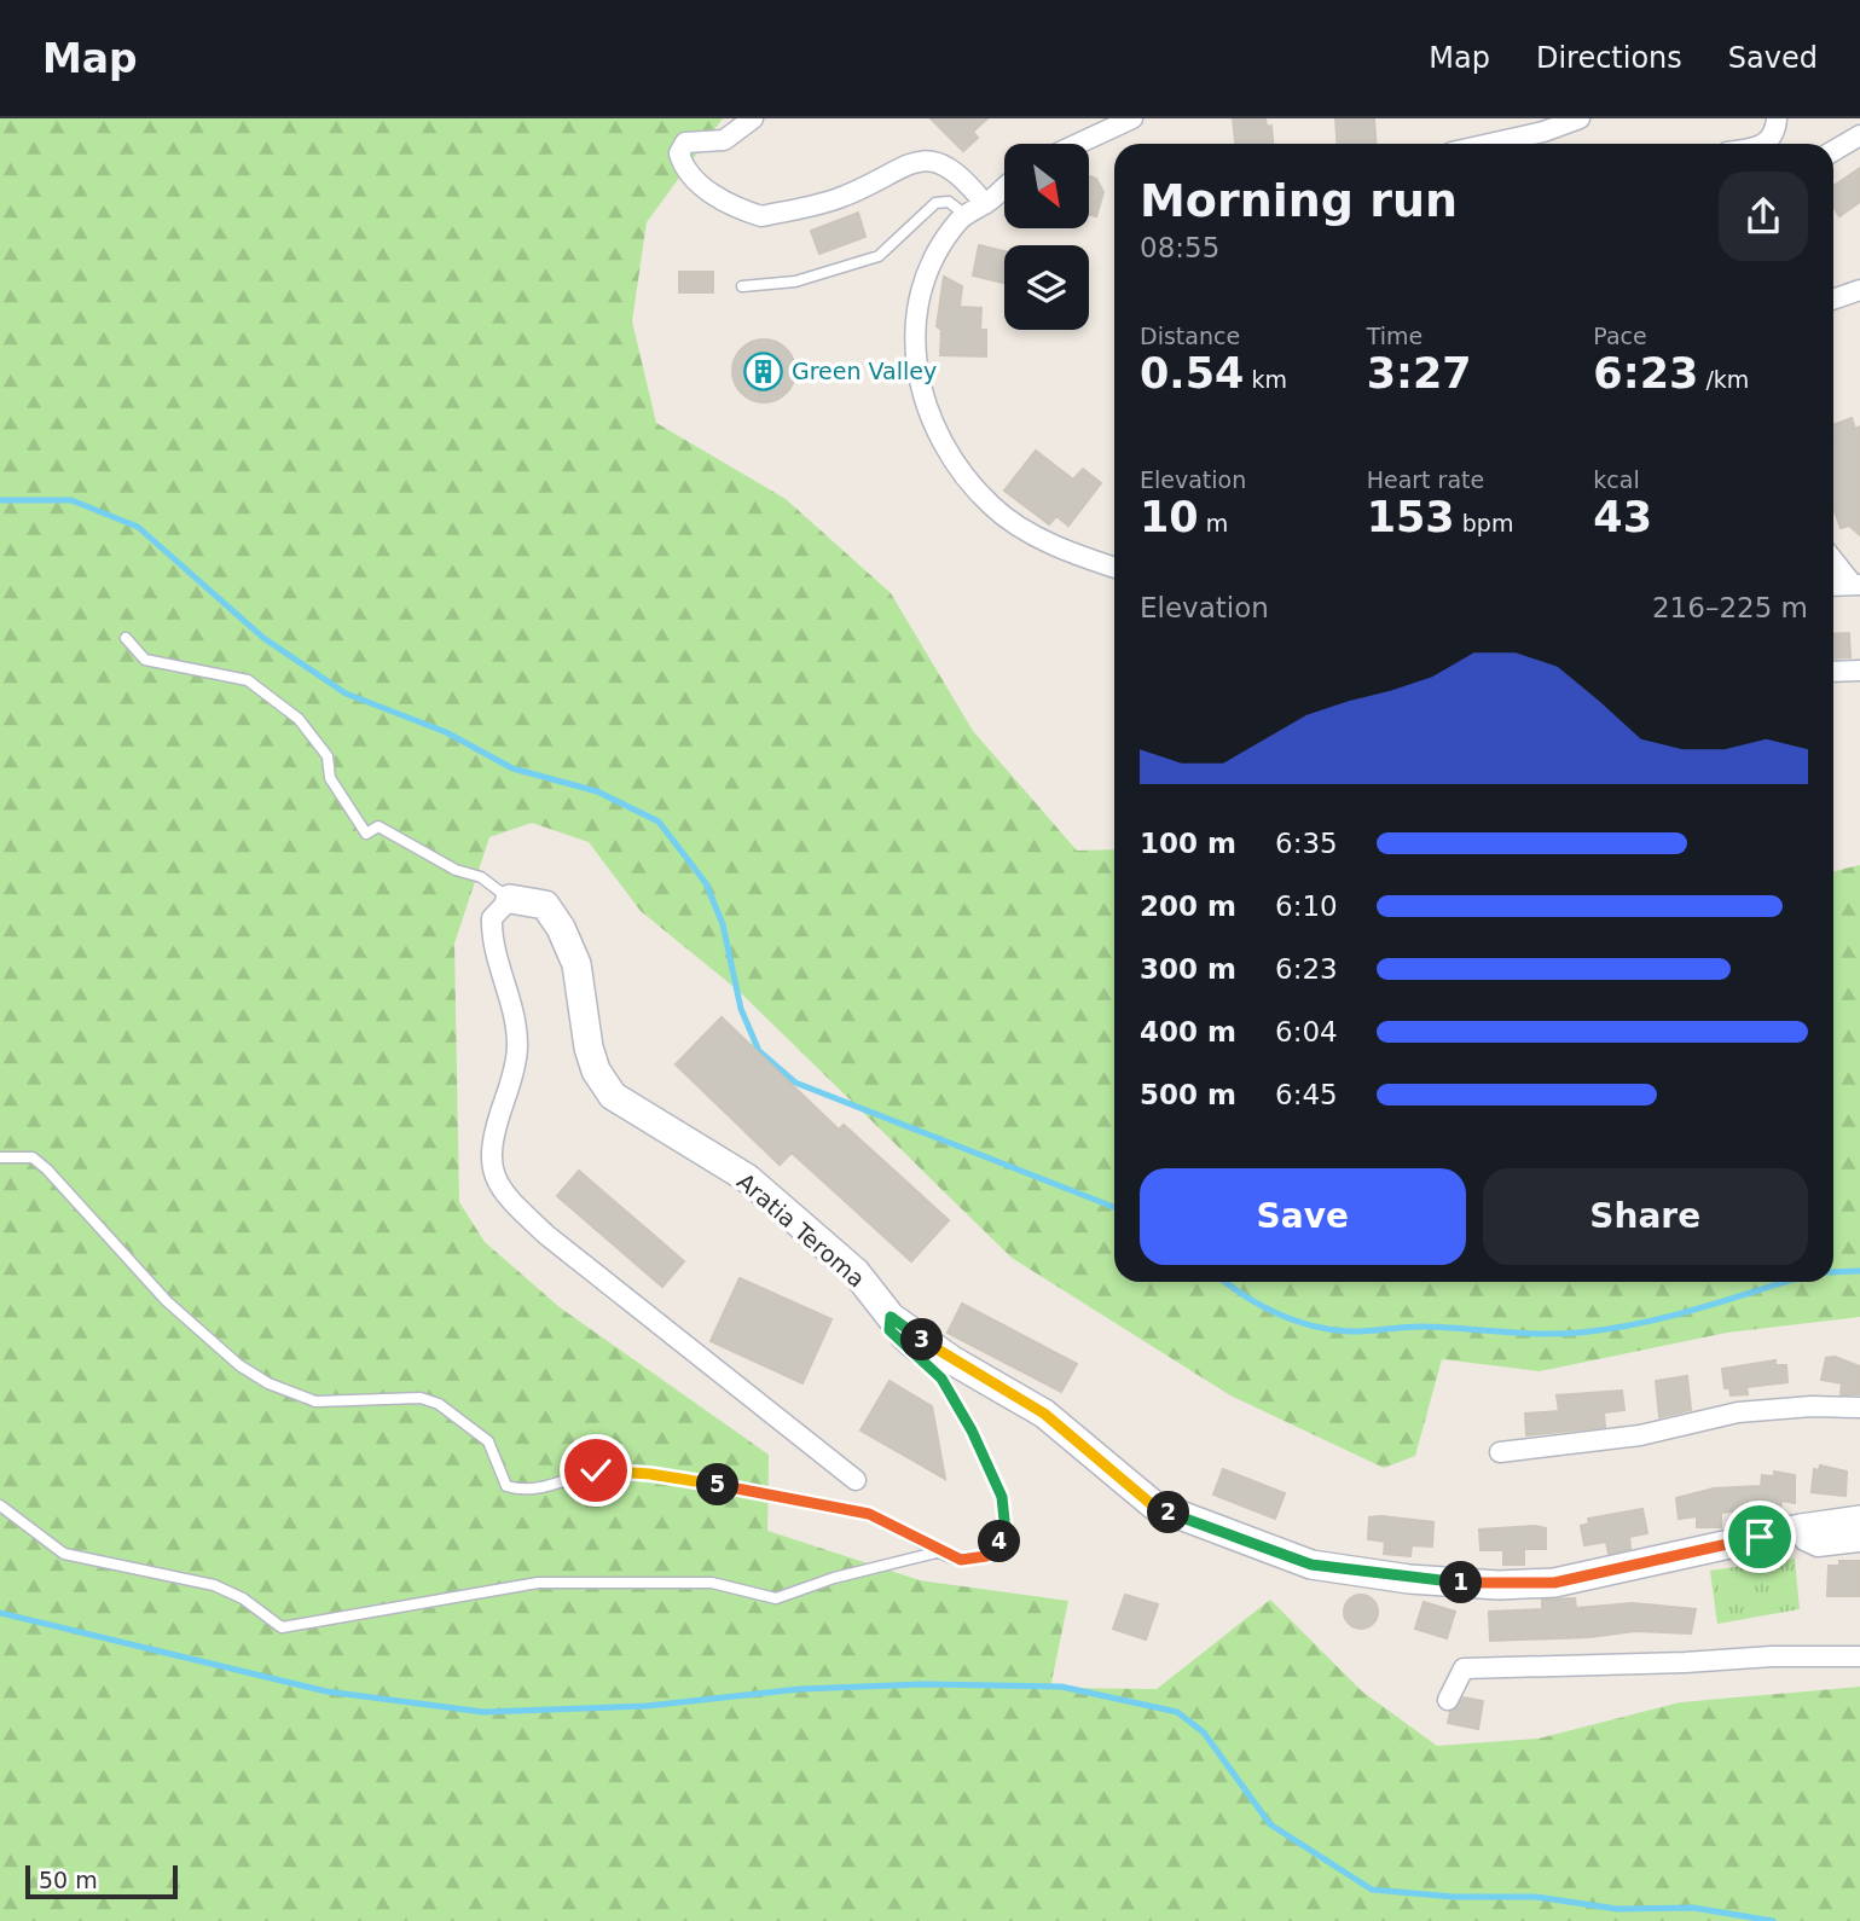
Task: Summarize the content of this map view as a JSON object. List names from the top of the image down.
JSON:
{
  "streets": {
    "main road": ["Aratia Teroma"]
  },
  "places": {
    "building": ["Green Valley"]
  },
  "scale_bar": "50 m",
  "north": "bottom right",
  "page": {
    "header": "Map",
    "nav": ["Map", "Directions", "Saved"],
    "heading": ["Morning run", "08:55"],
    "stats": [
      ["Distance", "0.54 km"],
      ["Time", "3:27"],
      ["Pace", "6:23 /km"],
      ["Elevation", "10 m"],
      ["Heart rate", "153 bpm"],
      ["kcal", "43"]
    ],
    "chart": ["Elevation", "216–225 m"],
    "list": [
      {
        "name": "100 m",
        "note": "6:35"
      },
      {
        "name": "200 m",
        "note": "6:10"
      },
      {
        "name": "300 m",
        "note": "6:23"
      },
      {
        "name": "400 m",
        "note": "6:04"
      },
      {
        "name": "500 m",
        "note": "6:45"
      }
    ],
    "buttons": ["Save", "Share"],
    "pins": [
      "3",
      "5",
      "2",
      "4",
      "1"
    ],
    "scale": "50 m"
  }
}
